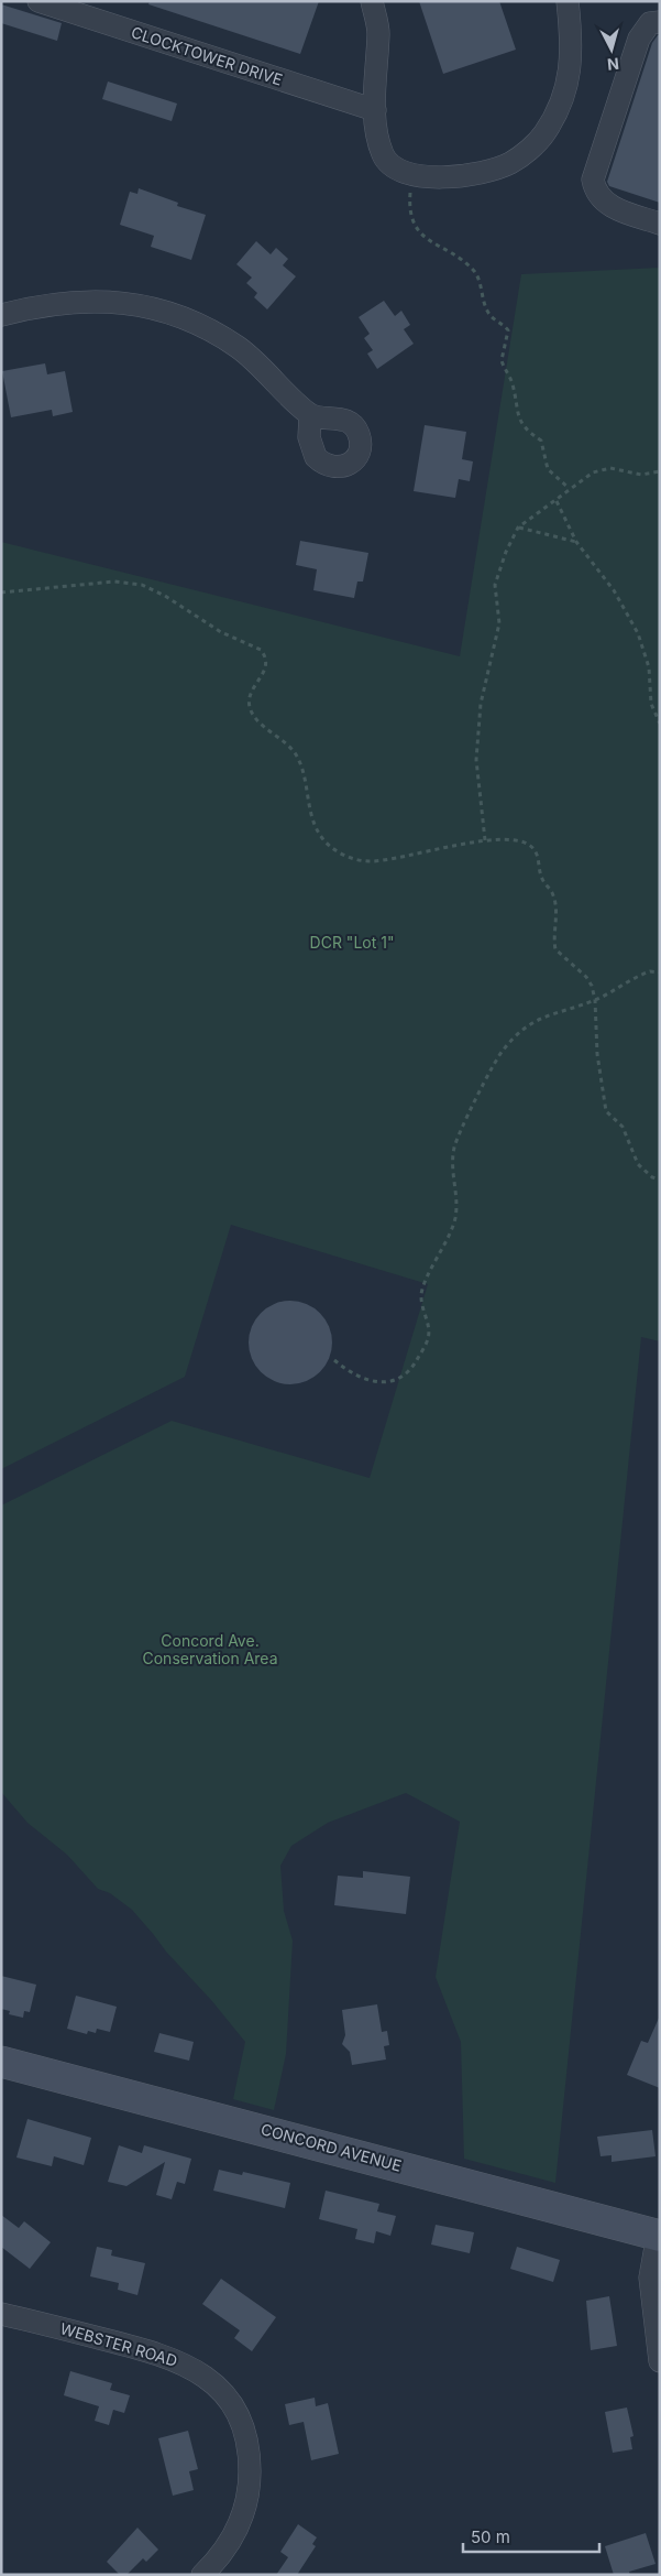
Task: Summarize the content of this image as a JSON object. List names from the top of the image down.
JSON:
{
  "streets": {
    "main road": ["CONCORD AVENUE"],
    "street": ["CLOCKTOWER DRIVE", "WEBSTER ROAD"]
  },
  "parks": ["DCR \"Lot 1\"", "Concord Ave. Conservation Area"],
  "scale_bar": "50 m",
  "north": "bottom"
}
